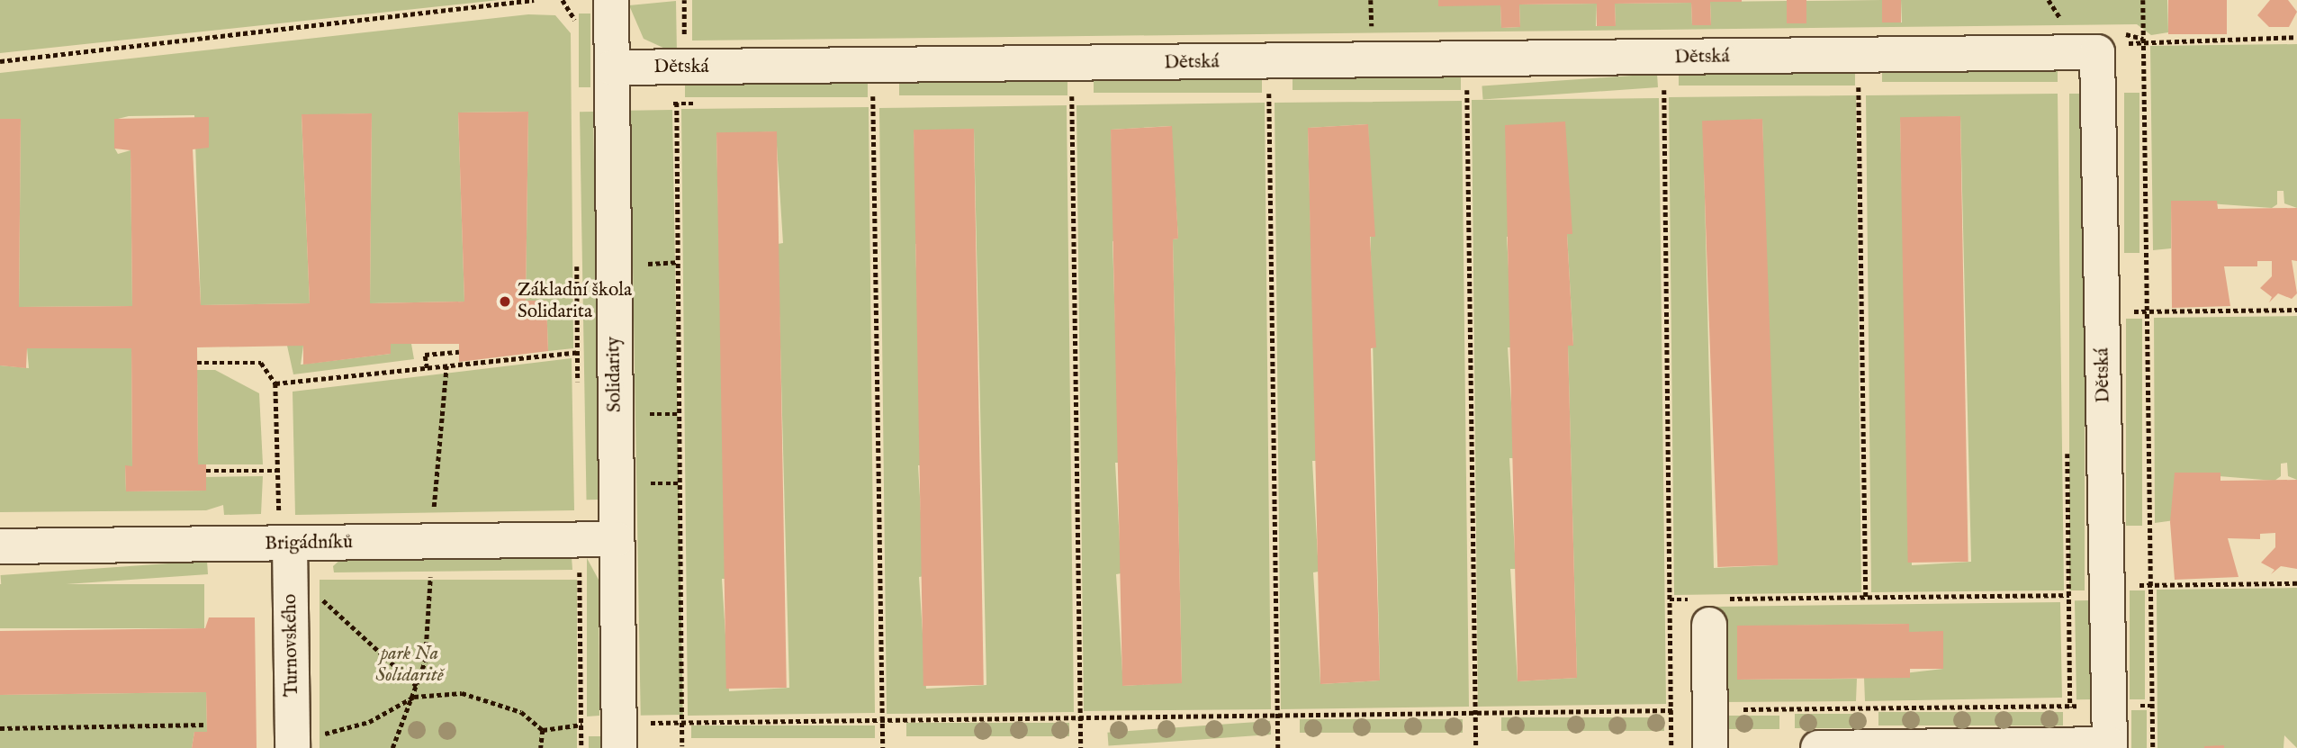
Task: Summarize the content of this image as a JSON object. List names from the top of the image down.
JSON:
{
  "streets": {
    "street": [
      "Dětská",
      "Solidarity",
      "Brigádníků",
      "Turnovského"
    ]
  },
  "crossings": [
    ["Dětská", "Solidarity"],
    ["Solidarity", "Brigádníků"],
    ["Brigádníků", "Turnovského"]
  ],
  "parks": ["park Na Solidaritě"],
  "places": ["Základní škola Solidarita"]
}
